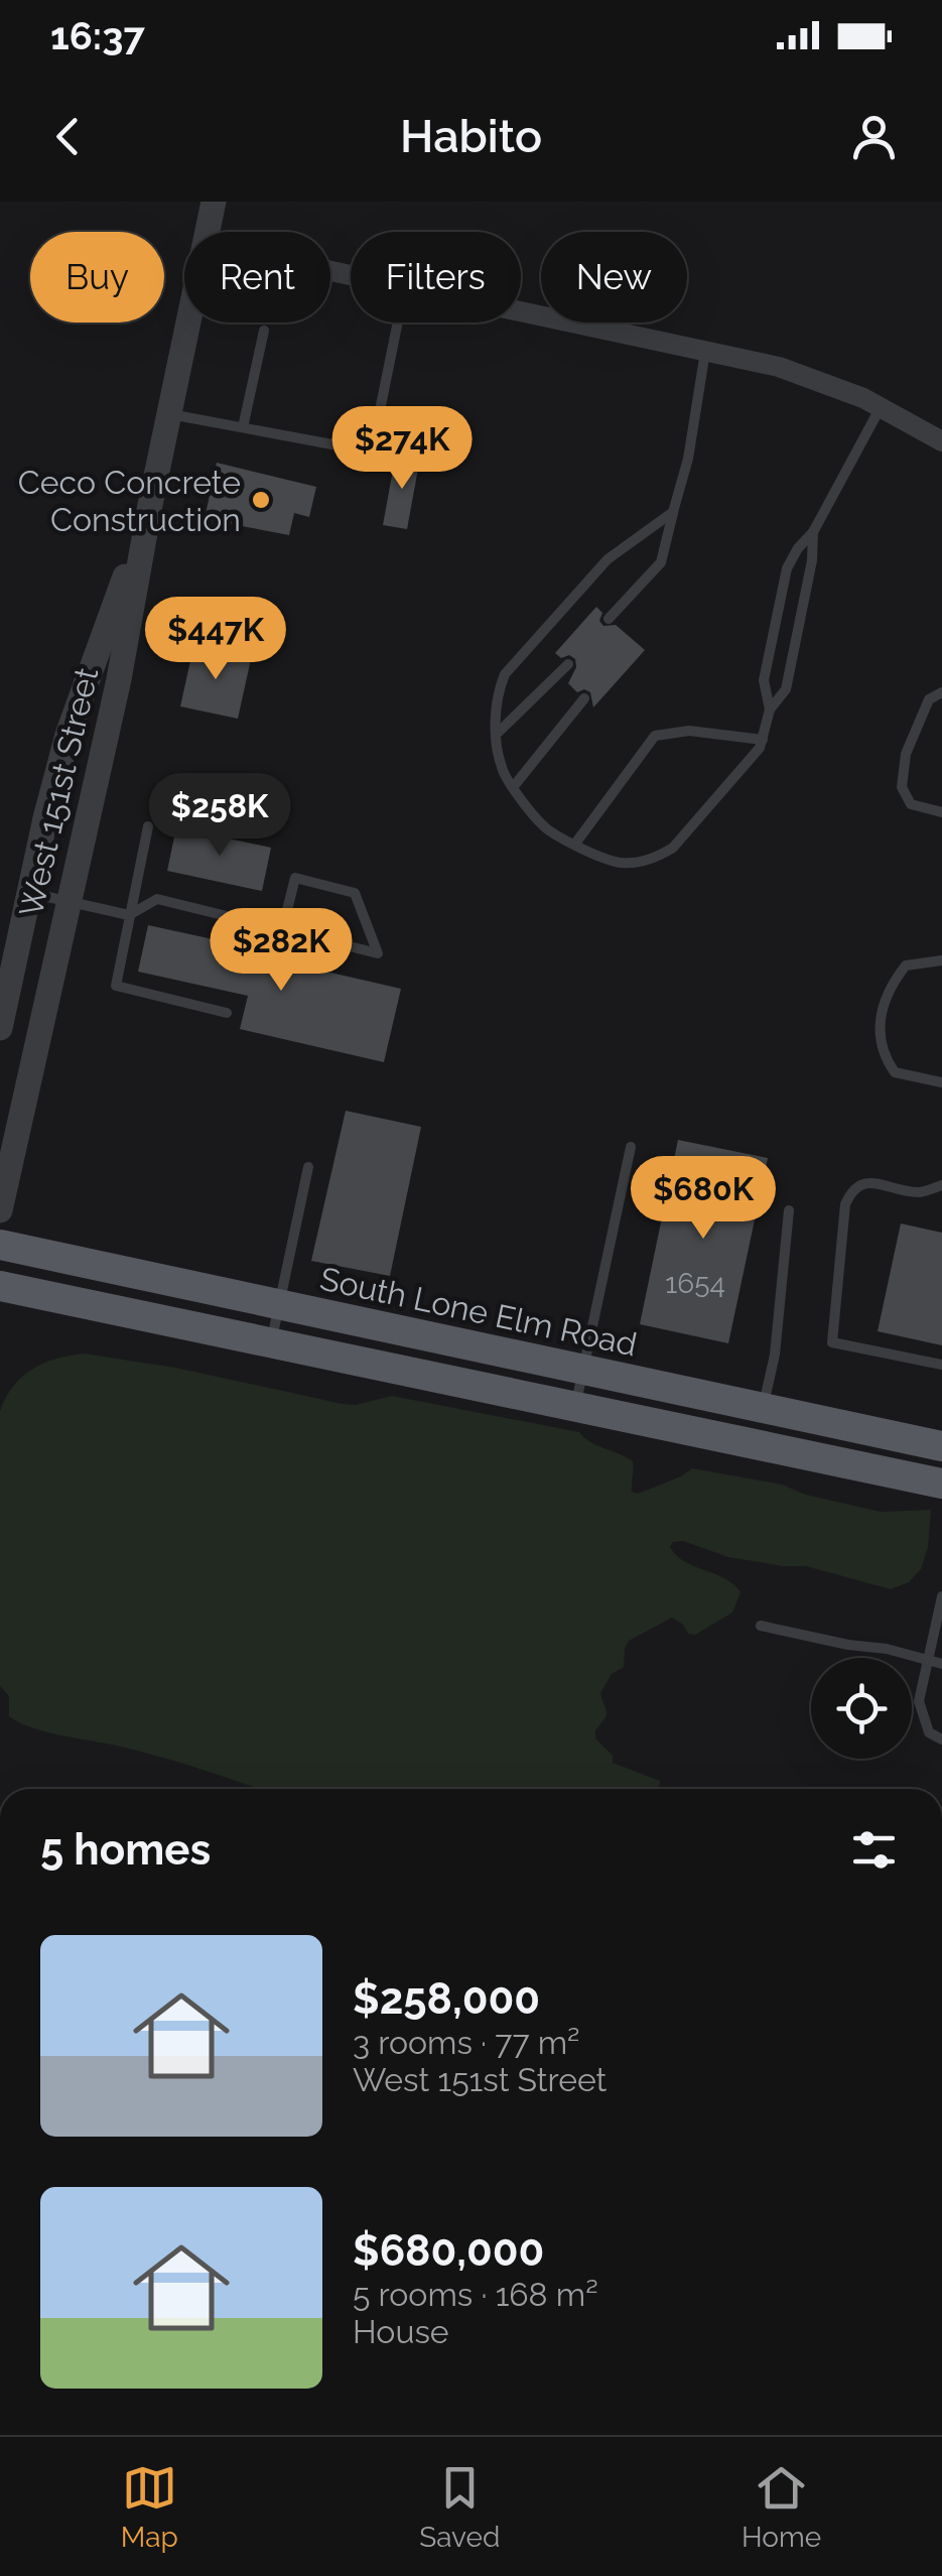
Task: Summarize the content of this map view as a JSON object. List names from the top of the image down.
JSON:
{
  "streets": {
    "main road": ["South Lone Elm Road"],
    "street": ["West 151st Street"]
  },
  "places": ["Ceco Concrete Construction"],
  "house_numbers": ["1654"],
  "page": {
    "status": "16:37",
    "header": "Habito",
    "chip": [
      "Buy",
      "Rent",
      "Filters",
      "New"
    ],
    "price": [
      "$274K",
      "$447K",
      "$258K",
      "$282K",
      "$680K"
    ],
    "heading": "5 homes",
    "list": [
      {
        "name": "$258,000",
        "note": "3 rooms · 77 m² · West 151st Street"
      },
      {
        "name": "$680,000",
        "note": "5 rooms · 168 m² · House"
      }
    ],
    "tabs": ["Map", "Saved", "Home"]
  }
}
